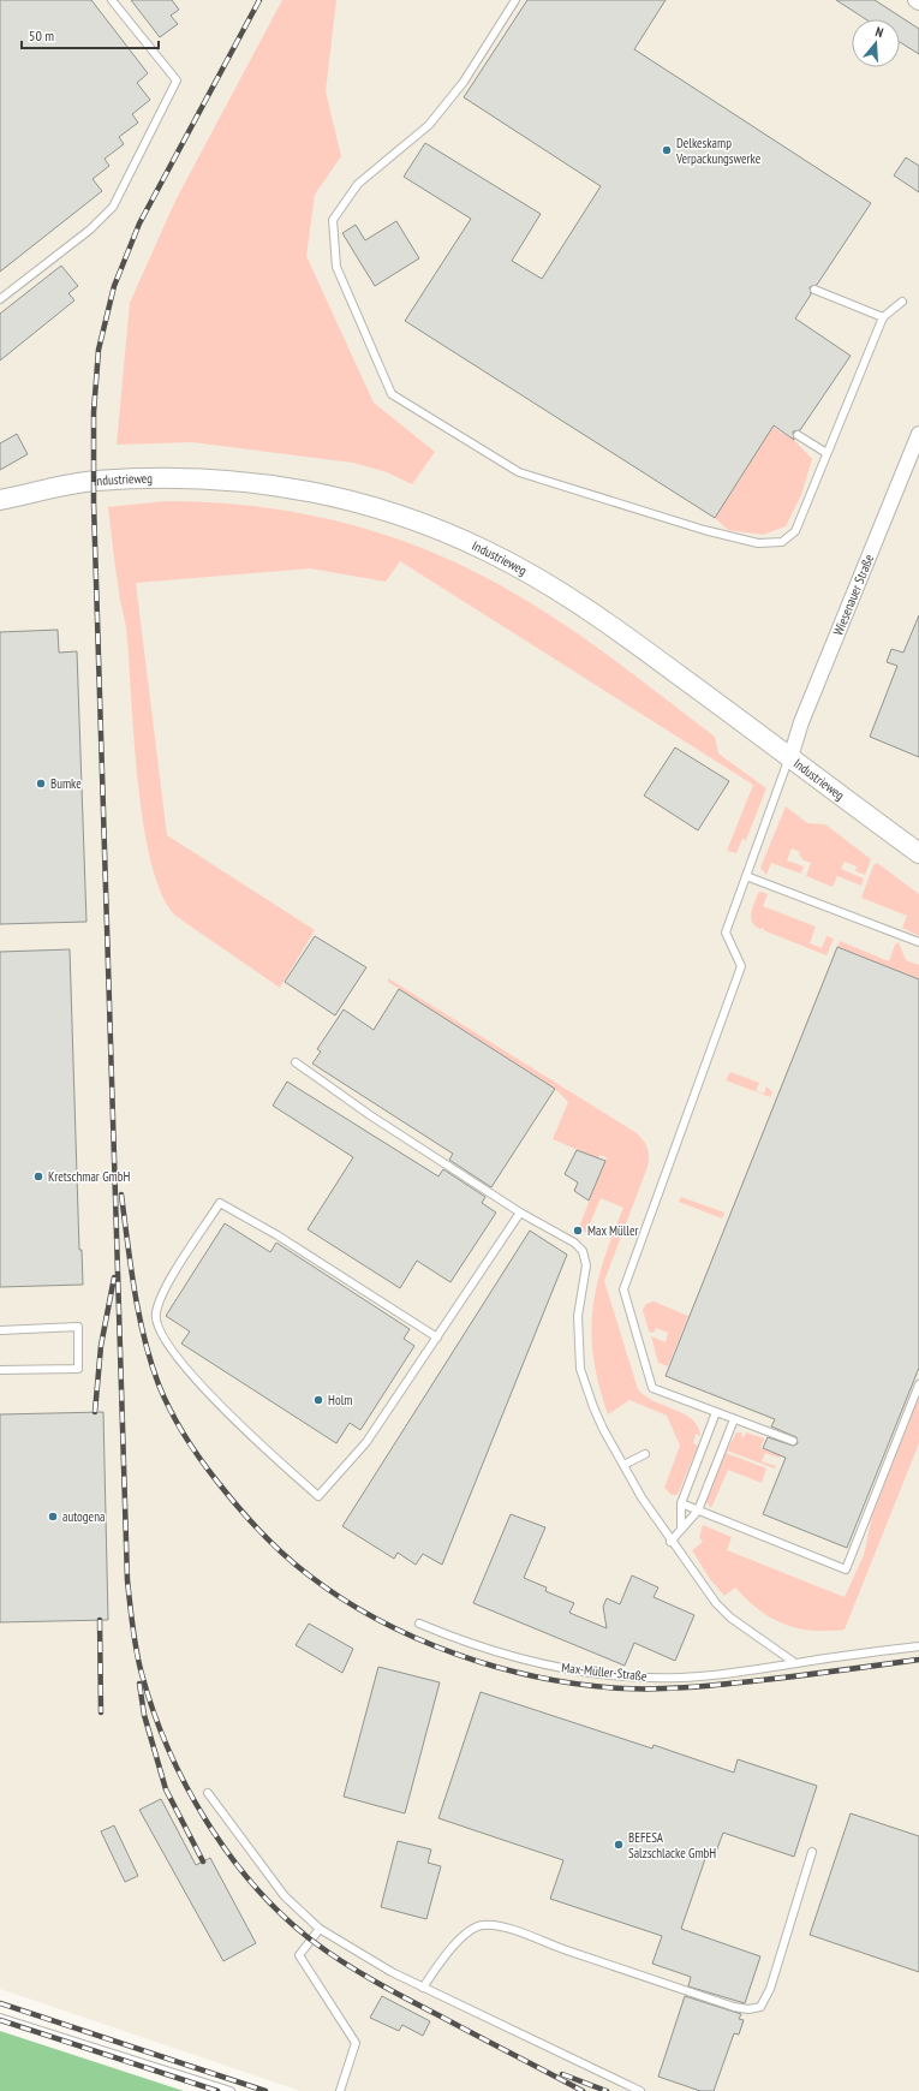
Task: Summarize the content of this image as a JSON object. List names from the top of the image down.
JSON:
{
  "streets": {
    "street": ["Industrieweg", "Wiesenauer Straße"],
    "lane": ["Max-Müller-Straße"]
  },
  "crossings": [
    ["Industrieweg", "Wiesenauer Straße"]
  ],
  "places": [
    "Delkeskamp Verpackungswerke",
    "Bumke",
    "Kretschmar GmbH",
    "Max Müller",
    "Holm",
    "autogena",
    "BEFESA Salzschlacke GmbH"
  ],
  "scale_bar": "50 m",
  "north": "top"
}
